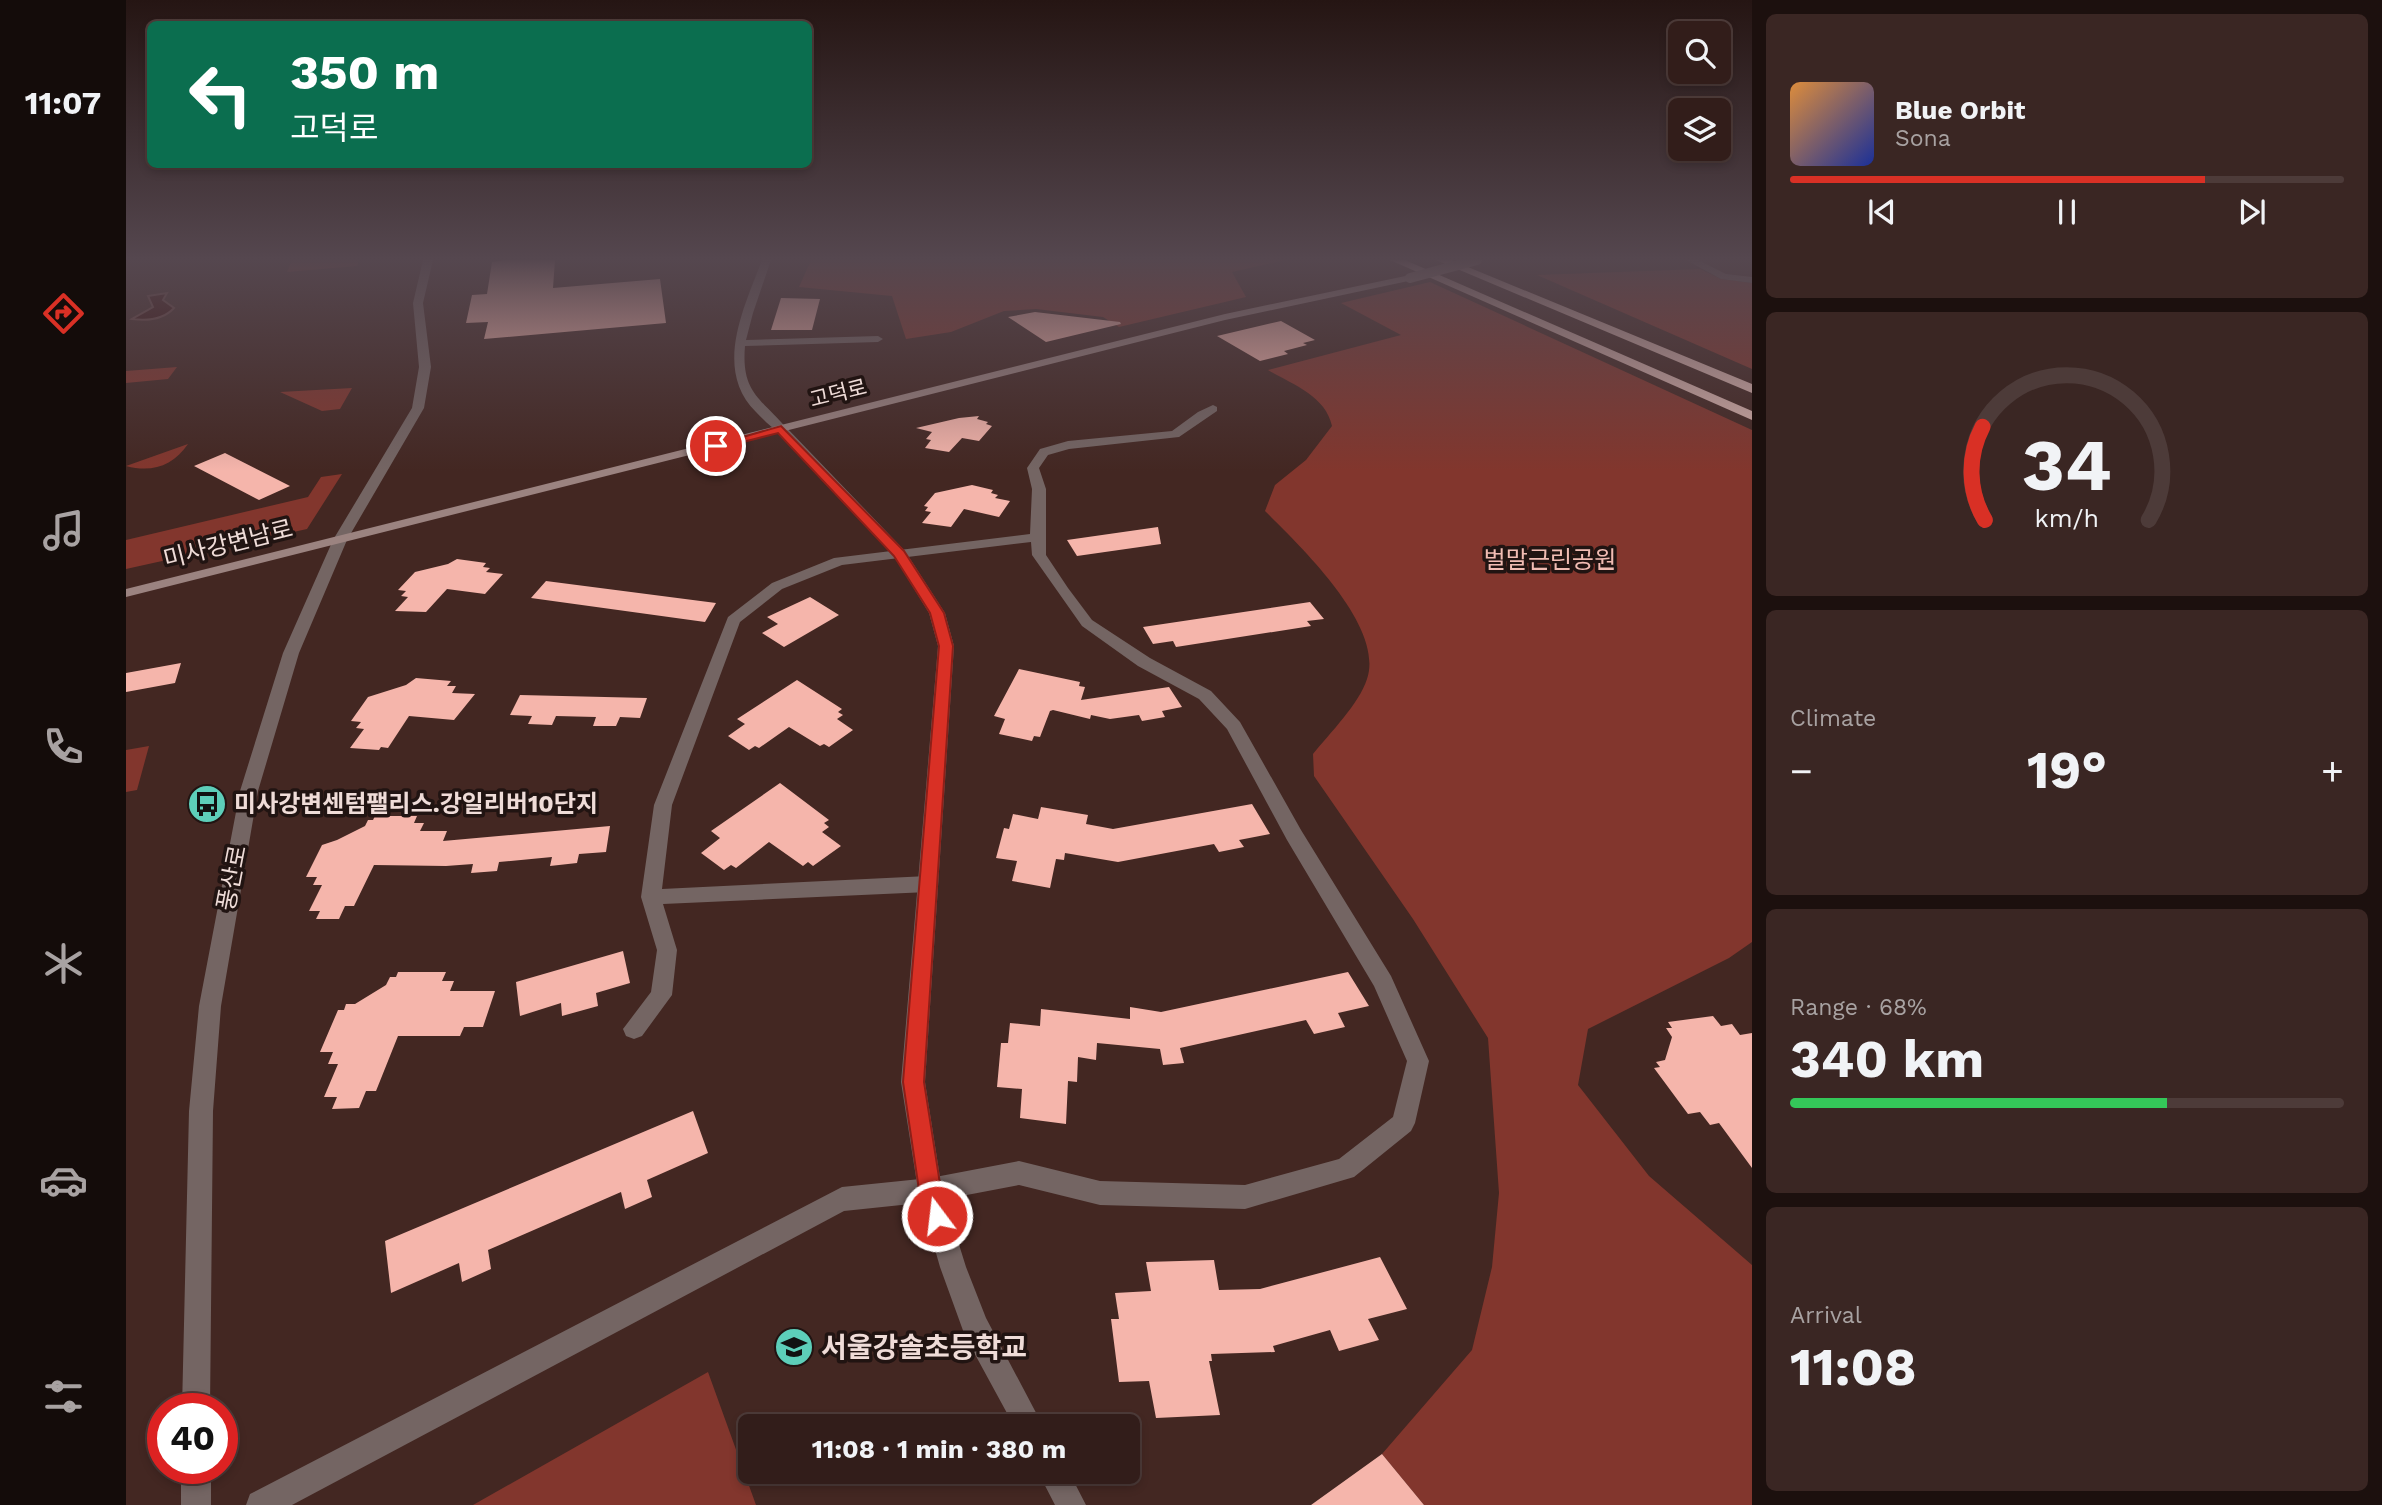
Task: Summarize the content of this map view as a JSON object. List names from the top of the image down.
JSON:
{
  "streets": {
    "main road": ["고덕로", "미사강변남로"],
    "street": ["풍산로"]
  },
  "crossings": [
    ["고덕로", "미사강변남로"],
    ["고덕로", "풍산로"],
    ["미사강변남로", "풍산로"]
  ],
  "parks": ["벌말근린공원"],
  "places": {
    "bus stop": ["미사강변센텀팰리스.강일리버10단지"],
    "school or university": ["서울강솔초등학교"]
  },
  "page": {
    "tabs": "11:07",
    "turn": ["350 m", "고덕로"],
    "song": ["Blue Orbit", "Sona"],
    "tile": [
      "Climate",
      ["Range · 68%", "340 km"],
      ["Arrival", "11:08"]
    ],
    "heat": ["−", "19°", "+"],
    "limit": "40",
    "trip": "11:08 · 1 min · 380 m",
    "gauge": ["34", "km/h"]
  }
}
